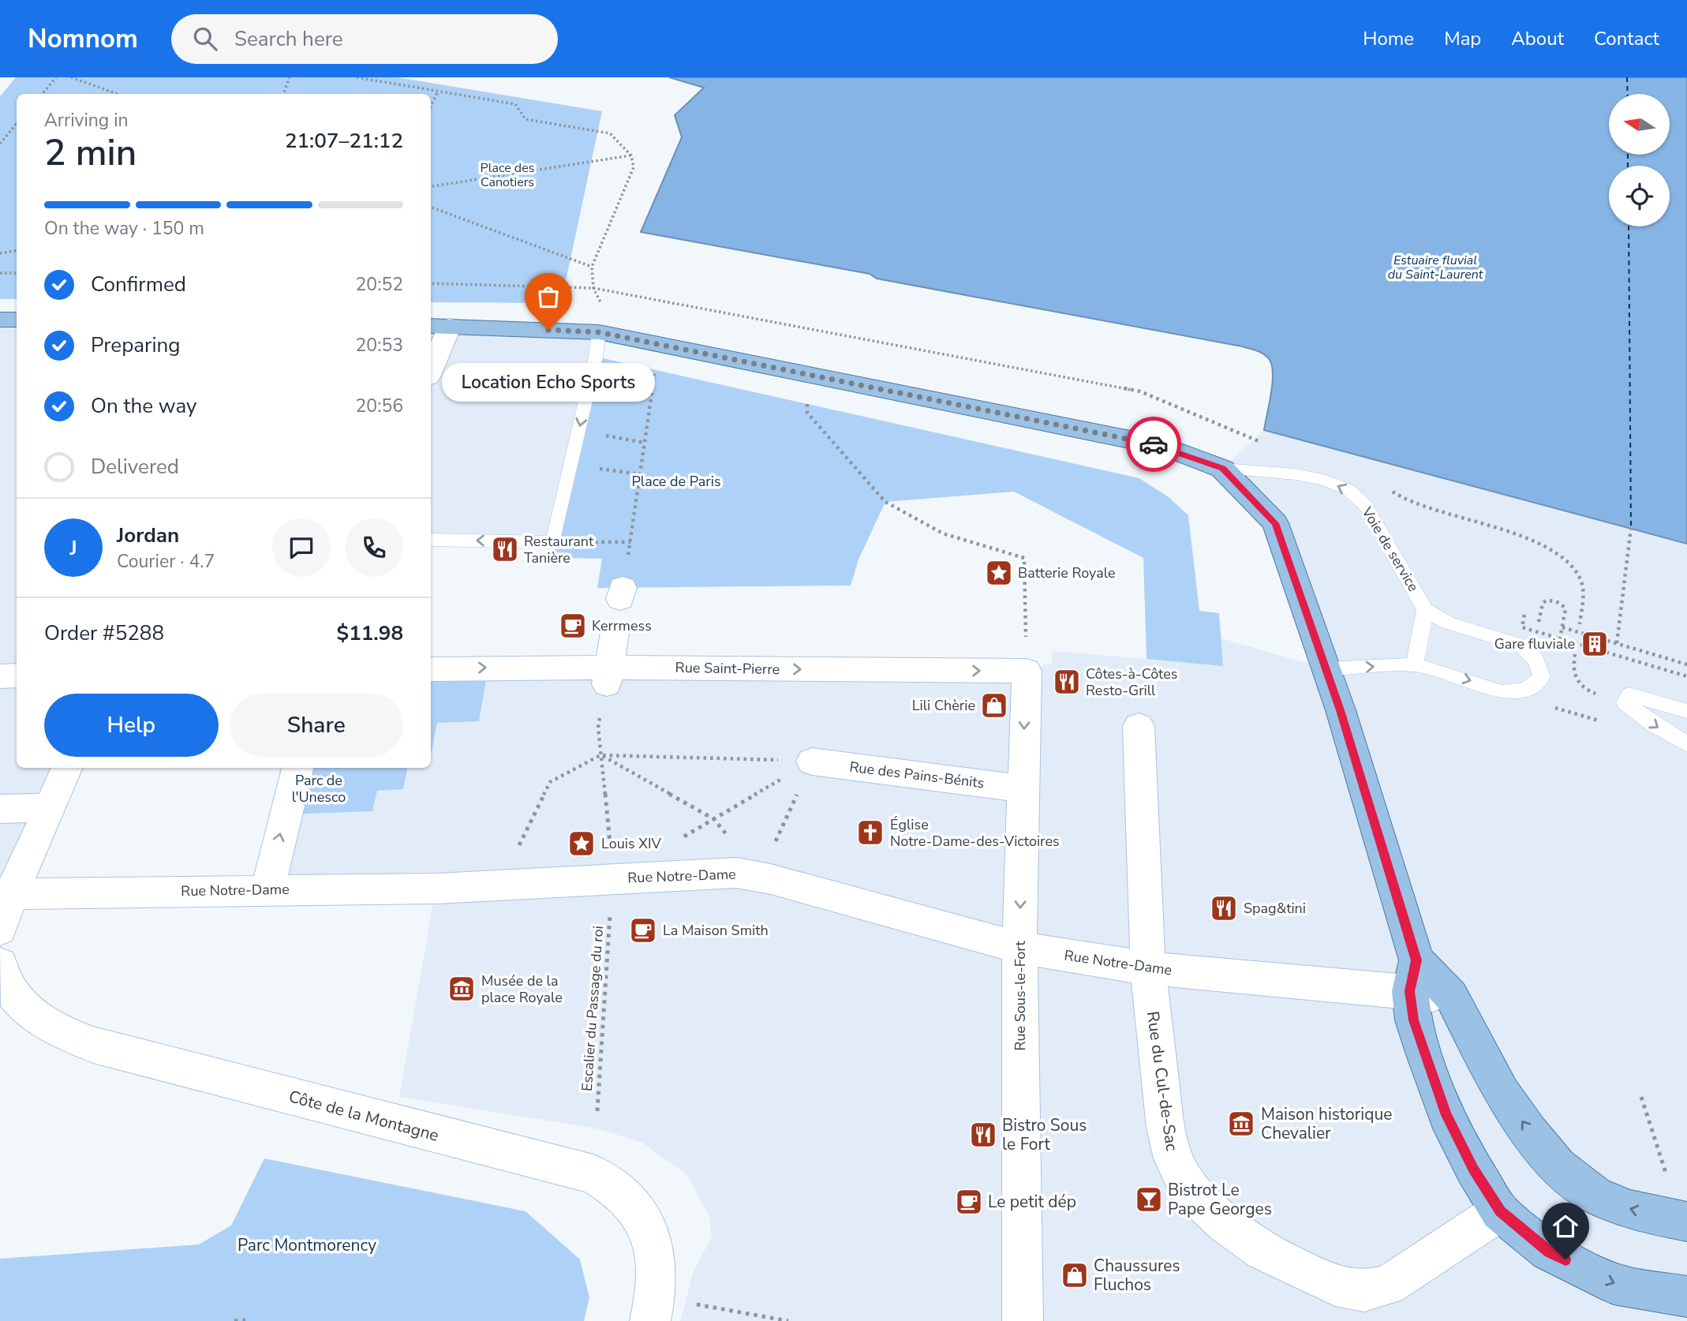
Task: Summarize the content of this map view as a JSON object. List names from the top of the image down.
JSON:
{
  "streets": {
    "street": [
      "Rue Saint-Pierre",
      "Rue des Pains-Bénits",
      "Rue Notre-Dame",
      "Rue Sous-le-Fort",
      "Rue du Cul-de-Sac",
      "Côte de la Montagne"
    ],
    "lane": ["Voie de service"],
    "path": ["Escalier du Passage du roi"]
  },
  "crossings": [
    ["Rue Saint-Pierre", "Rue Sous-le-Fort"],
    ["Rue des Pains-Bénits", "Rue Sous-le-Fort"],
    ["Rue Notre-Dame", "Rue Sous-le-Fort"],
    ["Rue Notre-Dame", "Escalier du Passage du roi"],
    ["Rue Notre-Dame", "Rue du Cul-de-Sac"]
  ],
  "one_way": ["Voie de service", "Rue Saint-Pierre", "Rue Sous-le-Fort"],
  "water": ["Estuaire fluvial du Saint-Laurent"],
  "parks": [
    "Place des Canotiers",
    "Place de Paris",
    "Parc de l'Unesco",
    "Parc Montmorency"
  ],
  "places": {
    "other": ["Location Echo Sports"],
    "restaurant": [
      "Restaurant Tanière",
      "Côtes-à-Côtes Resto-Grill",
      "Spag&tini",
      "Bistro Sous le Fort"
    ],
    "place": ["Batterie Royale", "Louis XIV"],
    "cafe": ["Kerrmess", "La Maison Smith", "Le petit dép"],
    "building": ["Gare fluviale"],
    "shop": ["Lili Chèrie", "Chaussures Fluchos"],
    "church": ["Église Notre-Dame-des-Victoires"],
    "museum": ["Musée de la place Royale", "Maison historique Chevalier"],
    "bar": ["Bistrot Le Pape Georges"]
  },
  "north": "left",
  "page": {
    "header": "Nomnom",
    "search": "Search here",
    "nav": [
      "Home",
      "Map",
      "About",
      "Contact"
    ],
    "heading": ["2 min", "Arriving in", "21:07–21:12"],
    "panel": [
      "Jordan",
      "Courier · 4.7",
      "Order #5288",
      "$11.98"
    ],
    "bar": "On the way · 150 m",
    "list": [
      ["Confirmed", "20:52"],
      ["Preparing", "20:53"],
      ["On the way", "20:56"],
      "Delivered"
    ],
    "bubble": "Location Echo Sports",
    "round": "J",
    "buttons": ["Help", "Share"]
  }
}
